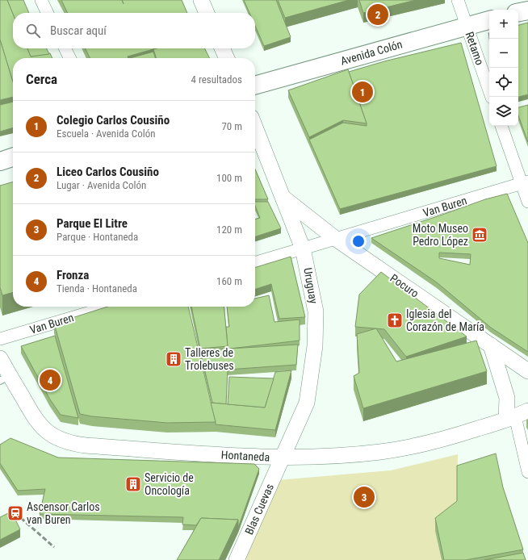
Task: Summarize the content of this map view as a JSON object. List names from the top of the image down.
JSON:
{
  "streets": {
    "main road": ["Avenida Colón"],
    "street": [
      "Retamo",
      "Van Buren",
      "Uruguay",
      "Pocuro",
      "Hontaneda",
      "Blas Cuevas"
    ]
  },
  "crossings": [
    ["Retamo", "Avenida Colón"],
    ["Van Buren", "Uruguay"],
    ["Van Buren", "Pocuro"],
    ["Uruguay", "Pocuro"],
    ["Uruguay", "Hontaneda"],
    ["Uruguay", "Blas Cuevas"],
    ["Hontaneda", "Blas Cuevas"]
  ],
  "places": {
    "museum": ["Moto Museo Pedro López"],
    "church": ["Iglesia del Corazón de María"],
    "building": ["Talleres de Trolebuses", "Servicio de Oncología"],
    "station": ["Ascensor Carlos van Buren"]
  },
  "page": {
    "pins": [
      "2",
      "1",
      "4",
      "3"
    ],
    "map_buttons": ["+", "−"],
    "search": "Buscar aquí",
    "heading": ["Cerca", "4 resultados"],
    "list": [
      {
        "mark": "1",
        "name": "Colegio Carlos Cousiño",
        "note": "Escuela · Avenida Colón",
        "value": "70 m"
      },
      {
        "mark": "2",
        "name": "Liceo Carlos Cousiño",
        "note": "Lugar · Avenida Colón",
        "value": "100 m"
      },
      {
        "mark": "3",
        "name": "Parque El Litre",
        "note": "Parque · Hontaneda",
        "value": "120 m"
      },
      {
        "mark": "4",
        "name": "Fronza",
        "note": "Tienda · Hontaneda",
        "value": "160 m"
      }
    ]
  }
}
